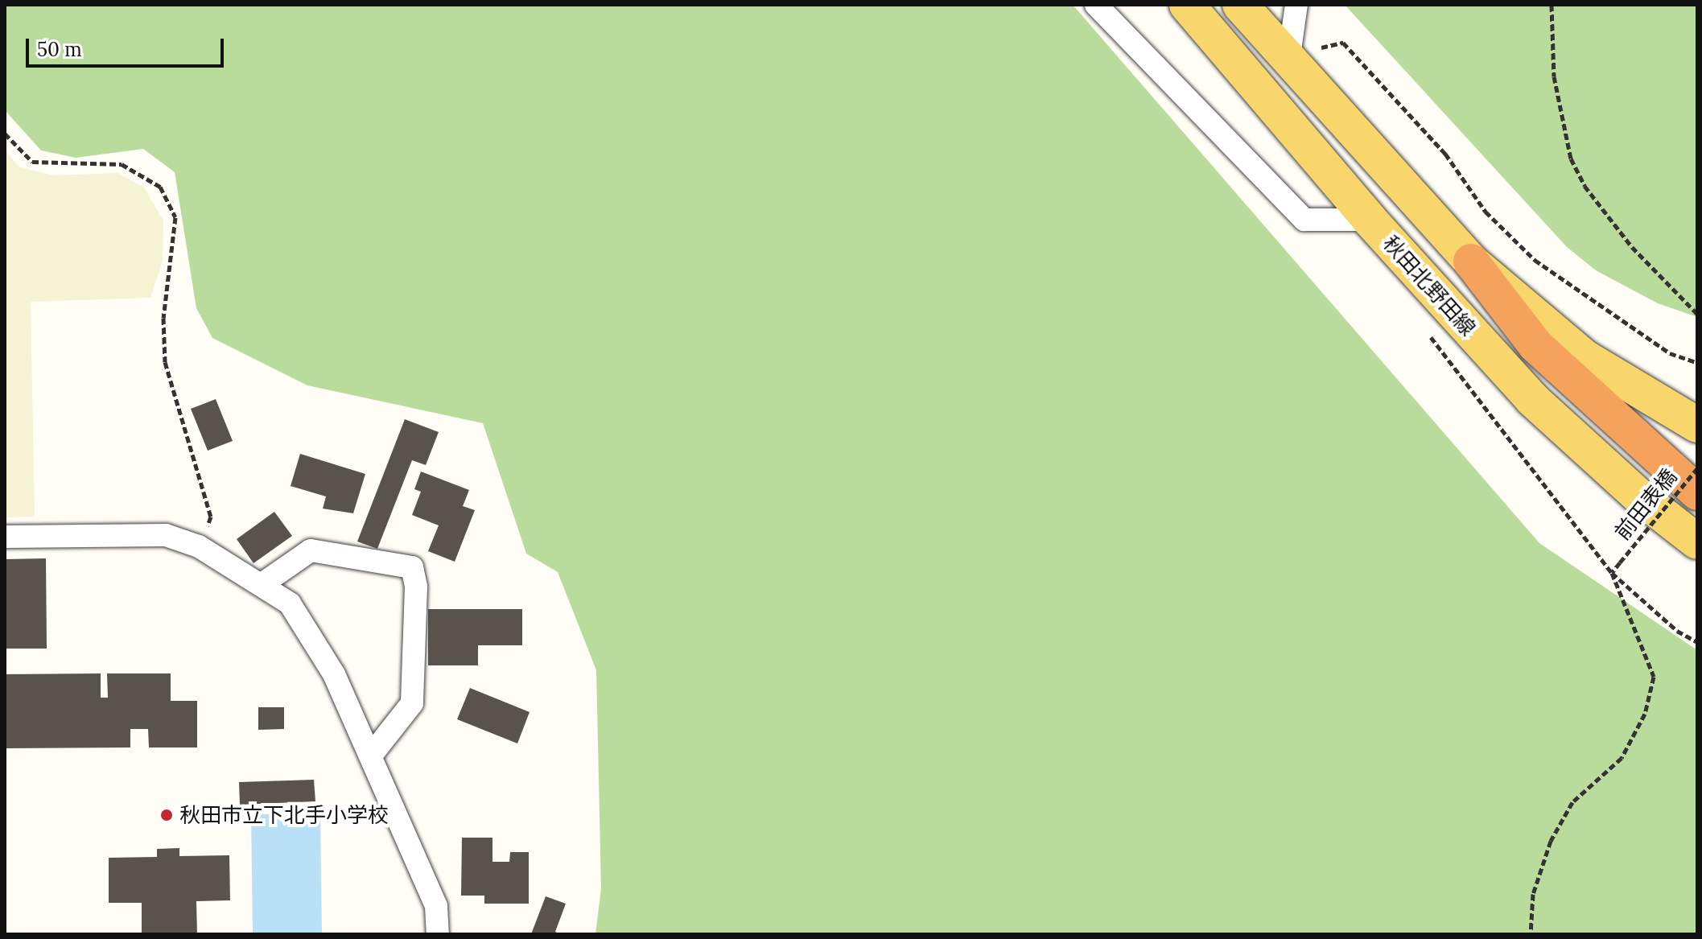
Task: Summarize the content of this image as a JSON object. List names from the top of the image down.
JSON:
{
  "streets": {
    "main road": ["秋田北野田線"],
    "path": ["前田表橋"]
  },
  "places": ["秋田市立下北手小学校"],
  "scale_bar": "50 m"
}
